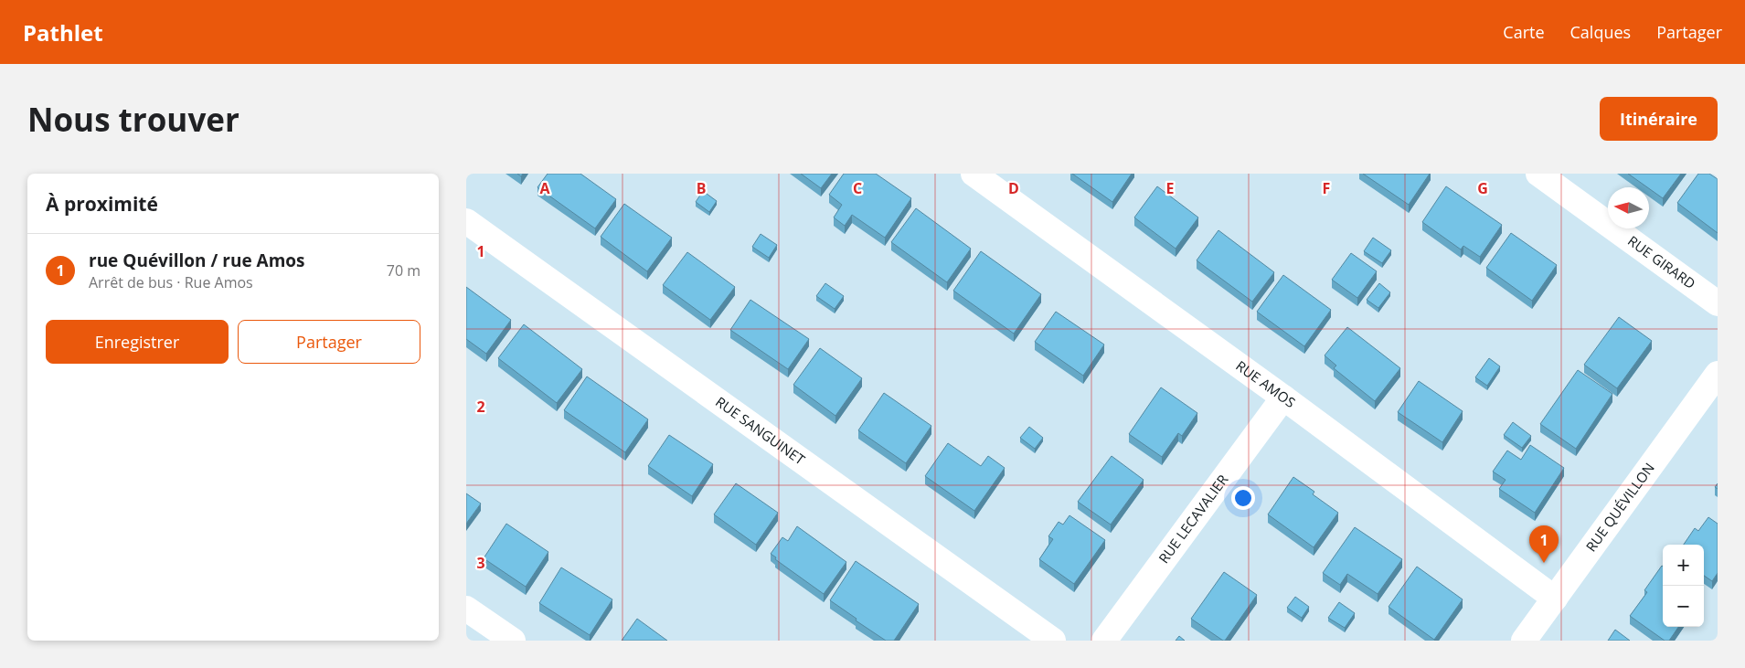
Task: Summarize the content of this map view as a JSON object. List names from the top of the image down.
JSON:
{
  "streets": {
    "street": [
      "RUE GIRARD",
      "RUE AMOS",
      "RUE SANGUINET",
      "RUE QUÉVILLON",
      "RUE LECAVALIER"
    ]
  },
  "crossings": [
    ["RUE AMOS", "RUE QUÉVILLON"],
    ["RUE AMOS", "RUE LECAVALIER"]
  ],
  "north": "left",
  "page": {
    "header": "Pathlet",
    "nav": ["Carte", "Calques", "Partager"],
    "buttons": [
      "Itinéraire",
      ["Enregistrer", "Partager"]
    ],
    "title": "Nous trouver",
    "heading": "À proximité",
    "list": [
      {
        "mark": "1",
        "name": "rue Quévillon / rue Amos",
        "note": "Arrêt de bus · Rue Amos",
        "value": "70 m"
      }
    ],
    "pins": "1",
    "map_buttons": ["+", "−"]
  },
  "grid": {
    "columns": [
      "A",
      "B",
      "C",
      "D",
      "E",
      "F",
      "G"
    ],
    "rows": ["1", "2", "3"]
  }
}
